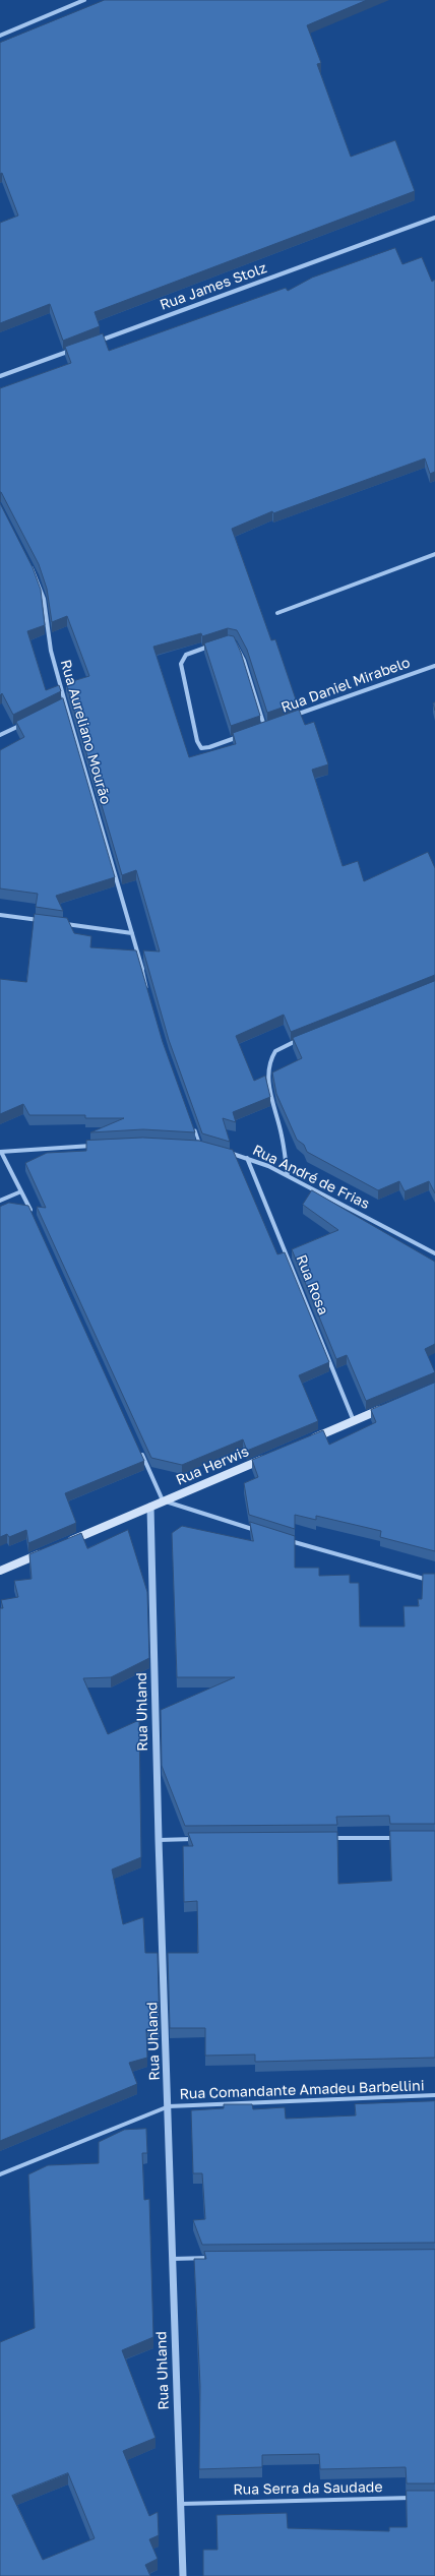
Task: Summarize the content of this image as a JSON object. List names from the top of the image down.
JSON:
{
  "streets": {
    "main road": ["Rua Herwis"],
    "street": [
      "Rua James Stolz",
      "Rua Daniel Mirabelo",
      "Rua Aureliano Mourão",
      "Rua André de Frias",
      "Rua Rosa",
      "Rua Uhland",
      "Rua Comandante Amadeu Barbellini",
      "Rua Serra da Saudade"
    ]
  },
  "crossings": [
    ["Rua André de Frias", "Rua Rosa"],
    ["Rua Herwis", "Rua Uhland"],
    ["Rua Uhland", "Rua Comandante Amadeu Barbellini"],
    ["Rua Uhland", "Rua Serra da Saudade"]
  ]
}
